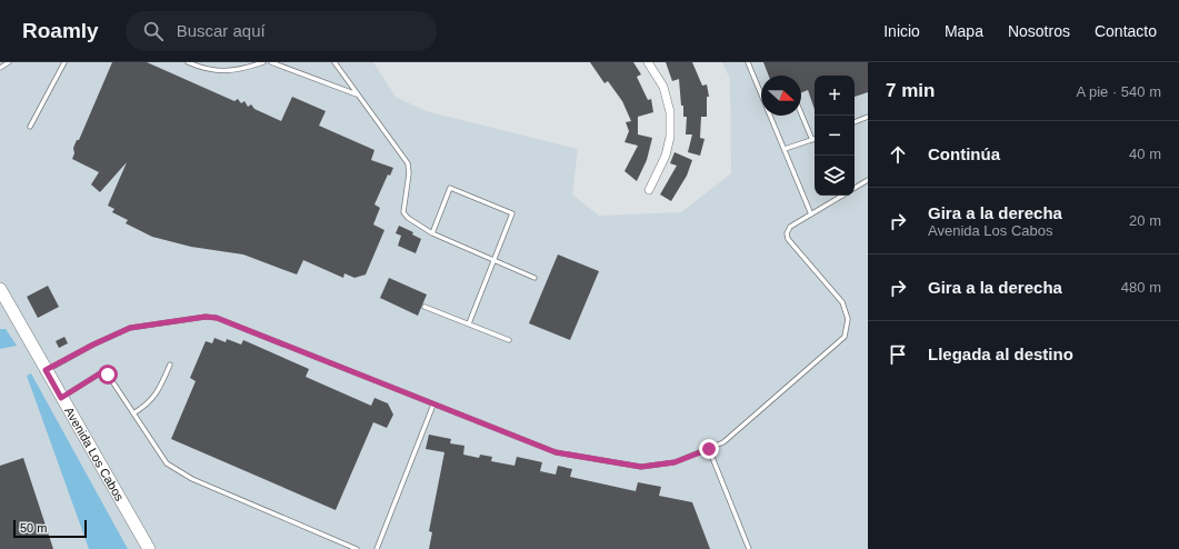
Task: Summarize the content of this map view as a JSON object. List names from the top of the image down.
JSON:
{
  "streets": {
    "main road": ["Avenida Los Cabos"]
  },
  "scale_bar": "50 m",
  "north": "right",
  "page": {
    "header": "Roamly",
    "search": "Buscar aquí",
    "nav": [
      "Inicio",
      "Mapa",
      "Nosotros",
      "Contacto"
    ],
    "heading": ["7 min", "A pie · 540 m"],
    "map_buttons": ["+", "−"],
    "list": [
      ["Continúa", "40 m"],
      ["Gira a la derecha", "Avenida Los Cabos", "20 m"],
      ["Gira a la derecha", "480 m"],
      "Llegada al destino"
    ],
    "scale": "50 m"
  }
}
